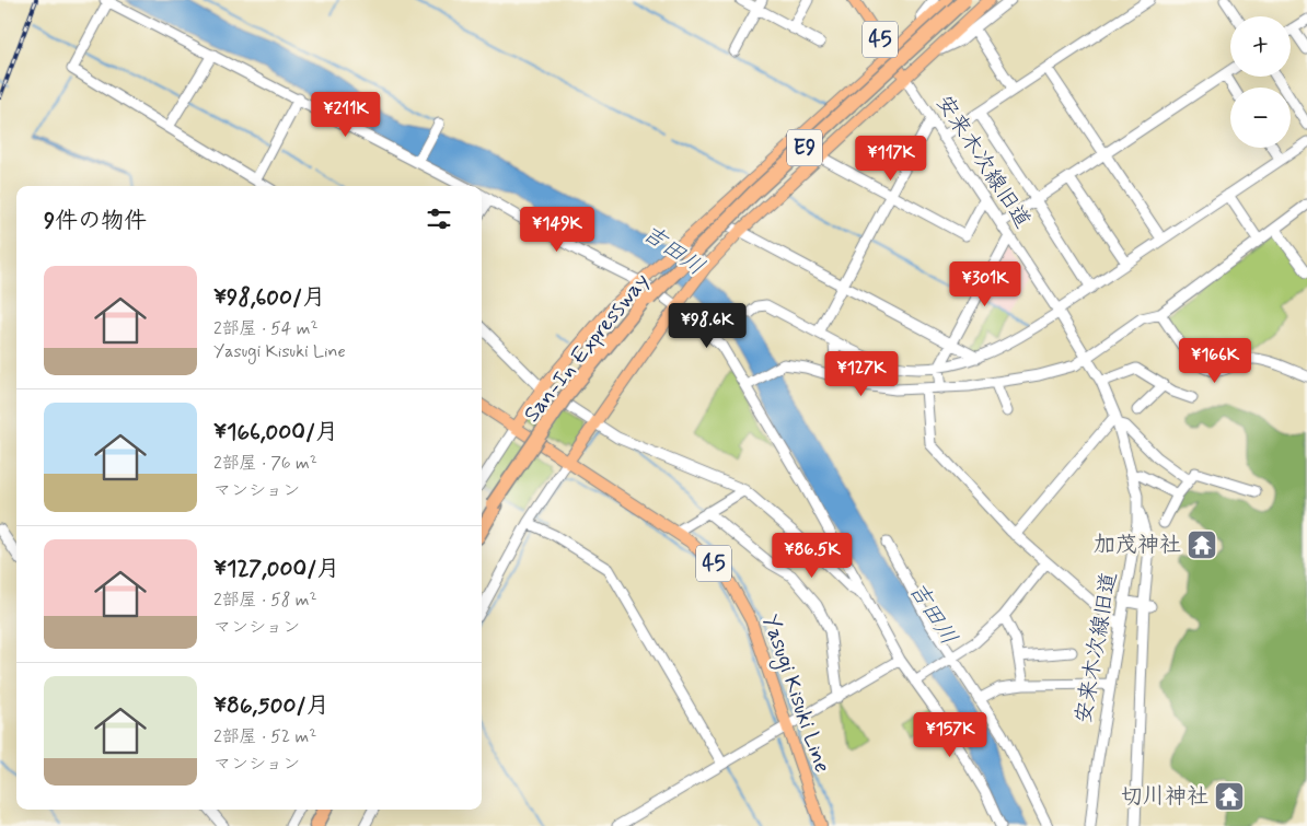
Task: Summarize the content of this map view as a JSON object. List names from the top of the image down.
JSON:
{
  "streets": {
    "highway": ["E9", "San-In Expressway"],
    "main road": ["45", "Yasugi Kisuki Line"],
    "street": ["安来木次線旧道"]
  },
  "crossings": [
    ["45", "安来木次線旧道"],
    ["45", "Yasugi Kisuki Line"]
  ],
  "water": ["吉田川"],
  "places": {
    "temple": ["加茂神社", "切川神社"]
  },
  "page": {
    "map_buttons": ["+", "−"],
    "price": [
      "¥211K",
      "¥117K",
      "¥149K",
      "¥301K",
      "¥98.6K",
      "¥166K",
      "¥127K",
      "¥86.5K",
      "¥157K"
    ],
    "heading": "9件の物件",
    "list": [
      {
        "name": "¥98,600/月",
        "note": "2部屋 · 54 m² · Yasugi Kisuki Line"
      },
      {
        "name": "¥166,000/月",
        "note": "2部屋 · 76 m² · マンション"
      },
      {
        "name": "¥127,000/月",
        "note": "2部屋 · 58 m² · マンション"
      },
      {
        "name": "¥86,500/月",
        "note": "2部屋 · 52 m² · マンション"
      }
    ]
  }
}
